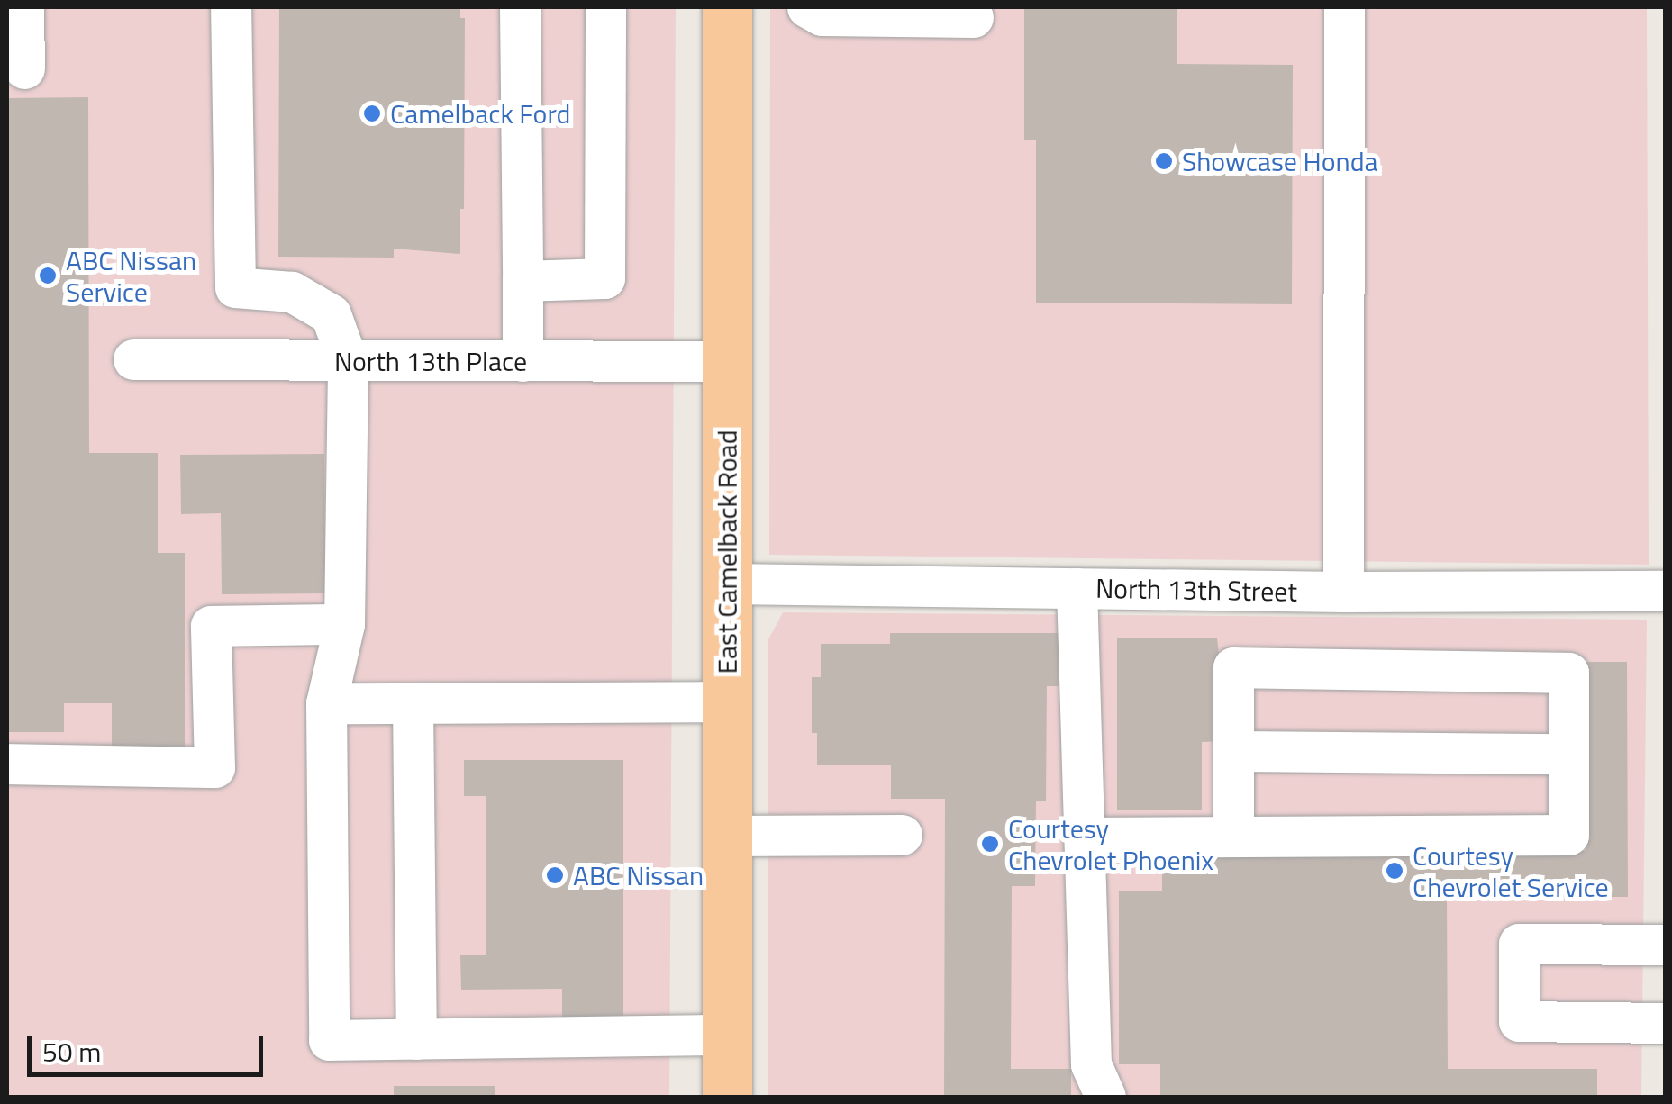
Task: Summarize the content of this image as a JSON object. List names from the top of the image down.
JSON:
{
  "streets": {
    "main road": ["East Camelback Road"],
    "street": ["North 13th Place", "North 13th Street"]
  },
  "crossings": [
    ["North 13th Place", "East Camelback Road"],
    ["East Camelback Road", "North 13th Street"]
  ],
  "places": [
    "Camelback Ford",
    "Showcase Honda",
    "ABC Nissan Service",
    "Courtesy Chevrolet Phoenix",
    "Courtesy Chevrolet Service",
    "ABC Nissan"
  ],
  "scale_bar": "50 m"
}
